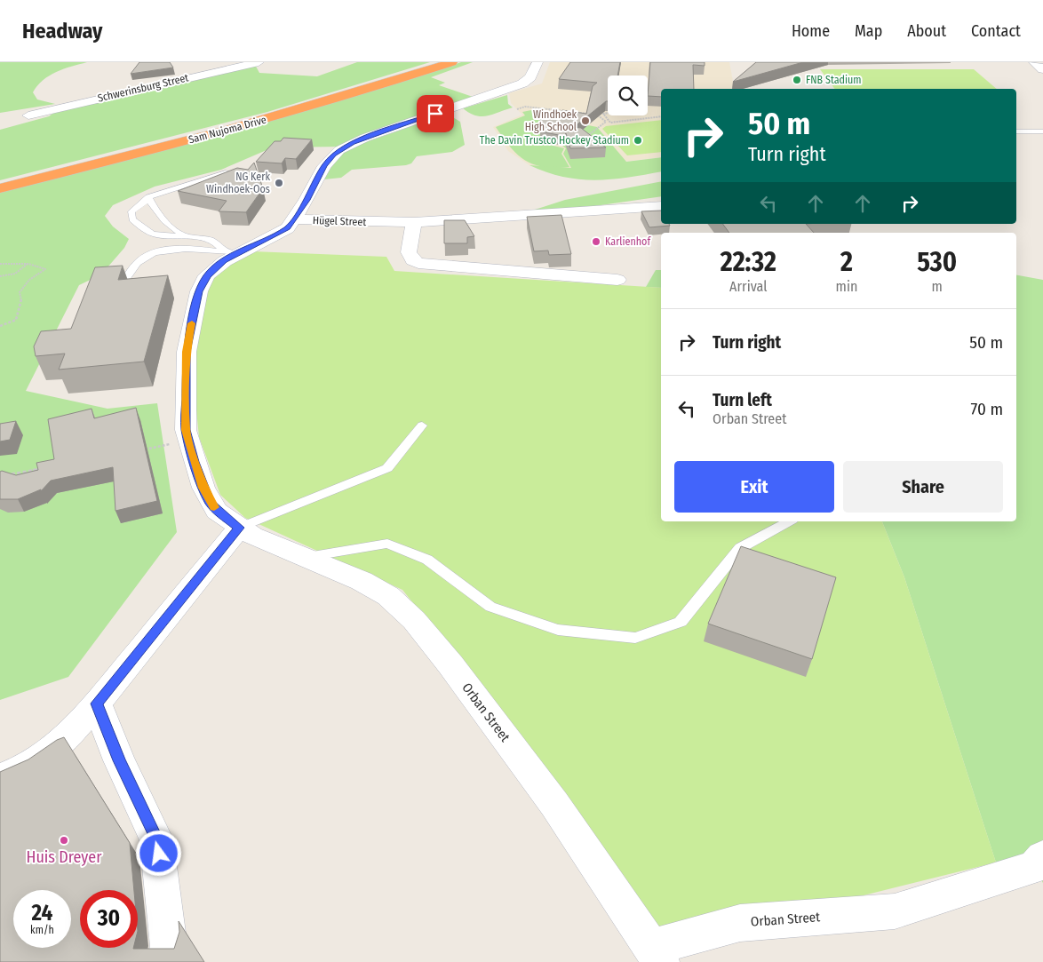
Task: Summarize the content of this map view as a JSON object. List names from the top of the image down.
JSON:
{
  "streets": {
    "highway": ["Sam Nujoma Drive"],
    "street": ["Schwerinsburg Street", "Hügel Street", "Orban Street"]
  },
  "crossings": [
    ["Hügel Street", "Orban Street"]
  ],
  "places": [
    "FNB Stadium",
    "Windhoek High School",
    "The Davin Trustco Hockey Stadium",
    "NG Kerk Windhoek-Oos",
    "Karlienhof",
    "Huis Dreyer"
  ],
  "page": {
    "header": "Headway",
    "nav": [
      "Home",
      "Map",
      "About",
      "Contact"
    ],
    "turn": ["50 m", "Turn right"],
    "eta": [
      "22:32",
      "Arrival",
      "2",
      "min",
      "530",
      "m"
    ],
    "list": [
      {
        "name": "Turn right",
        "value": "50 m"
      },
      {
        "name": "Turn left",
        "note": "Orban Street",
        "value": "70 m"
      }
    ],
    "buttons": ["Exit", "Share"],
    "speed": "24 km/h",
    "limit": "30"
  }
}
